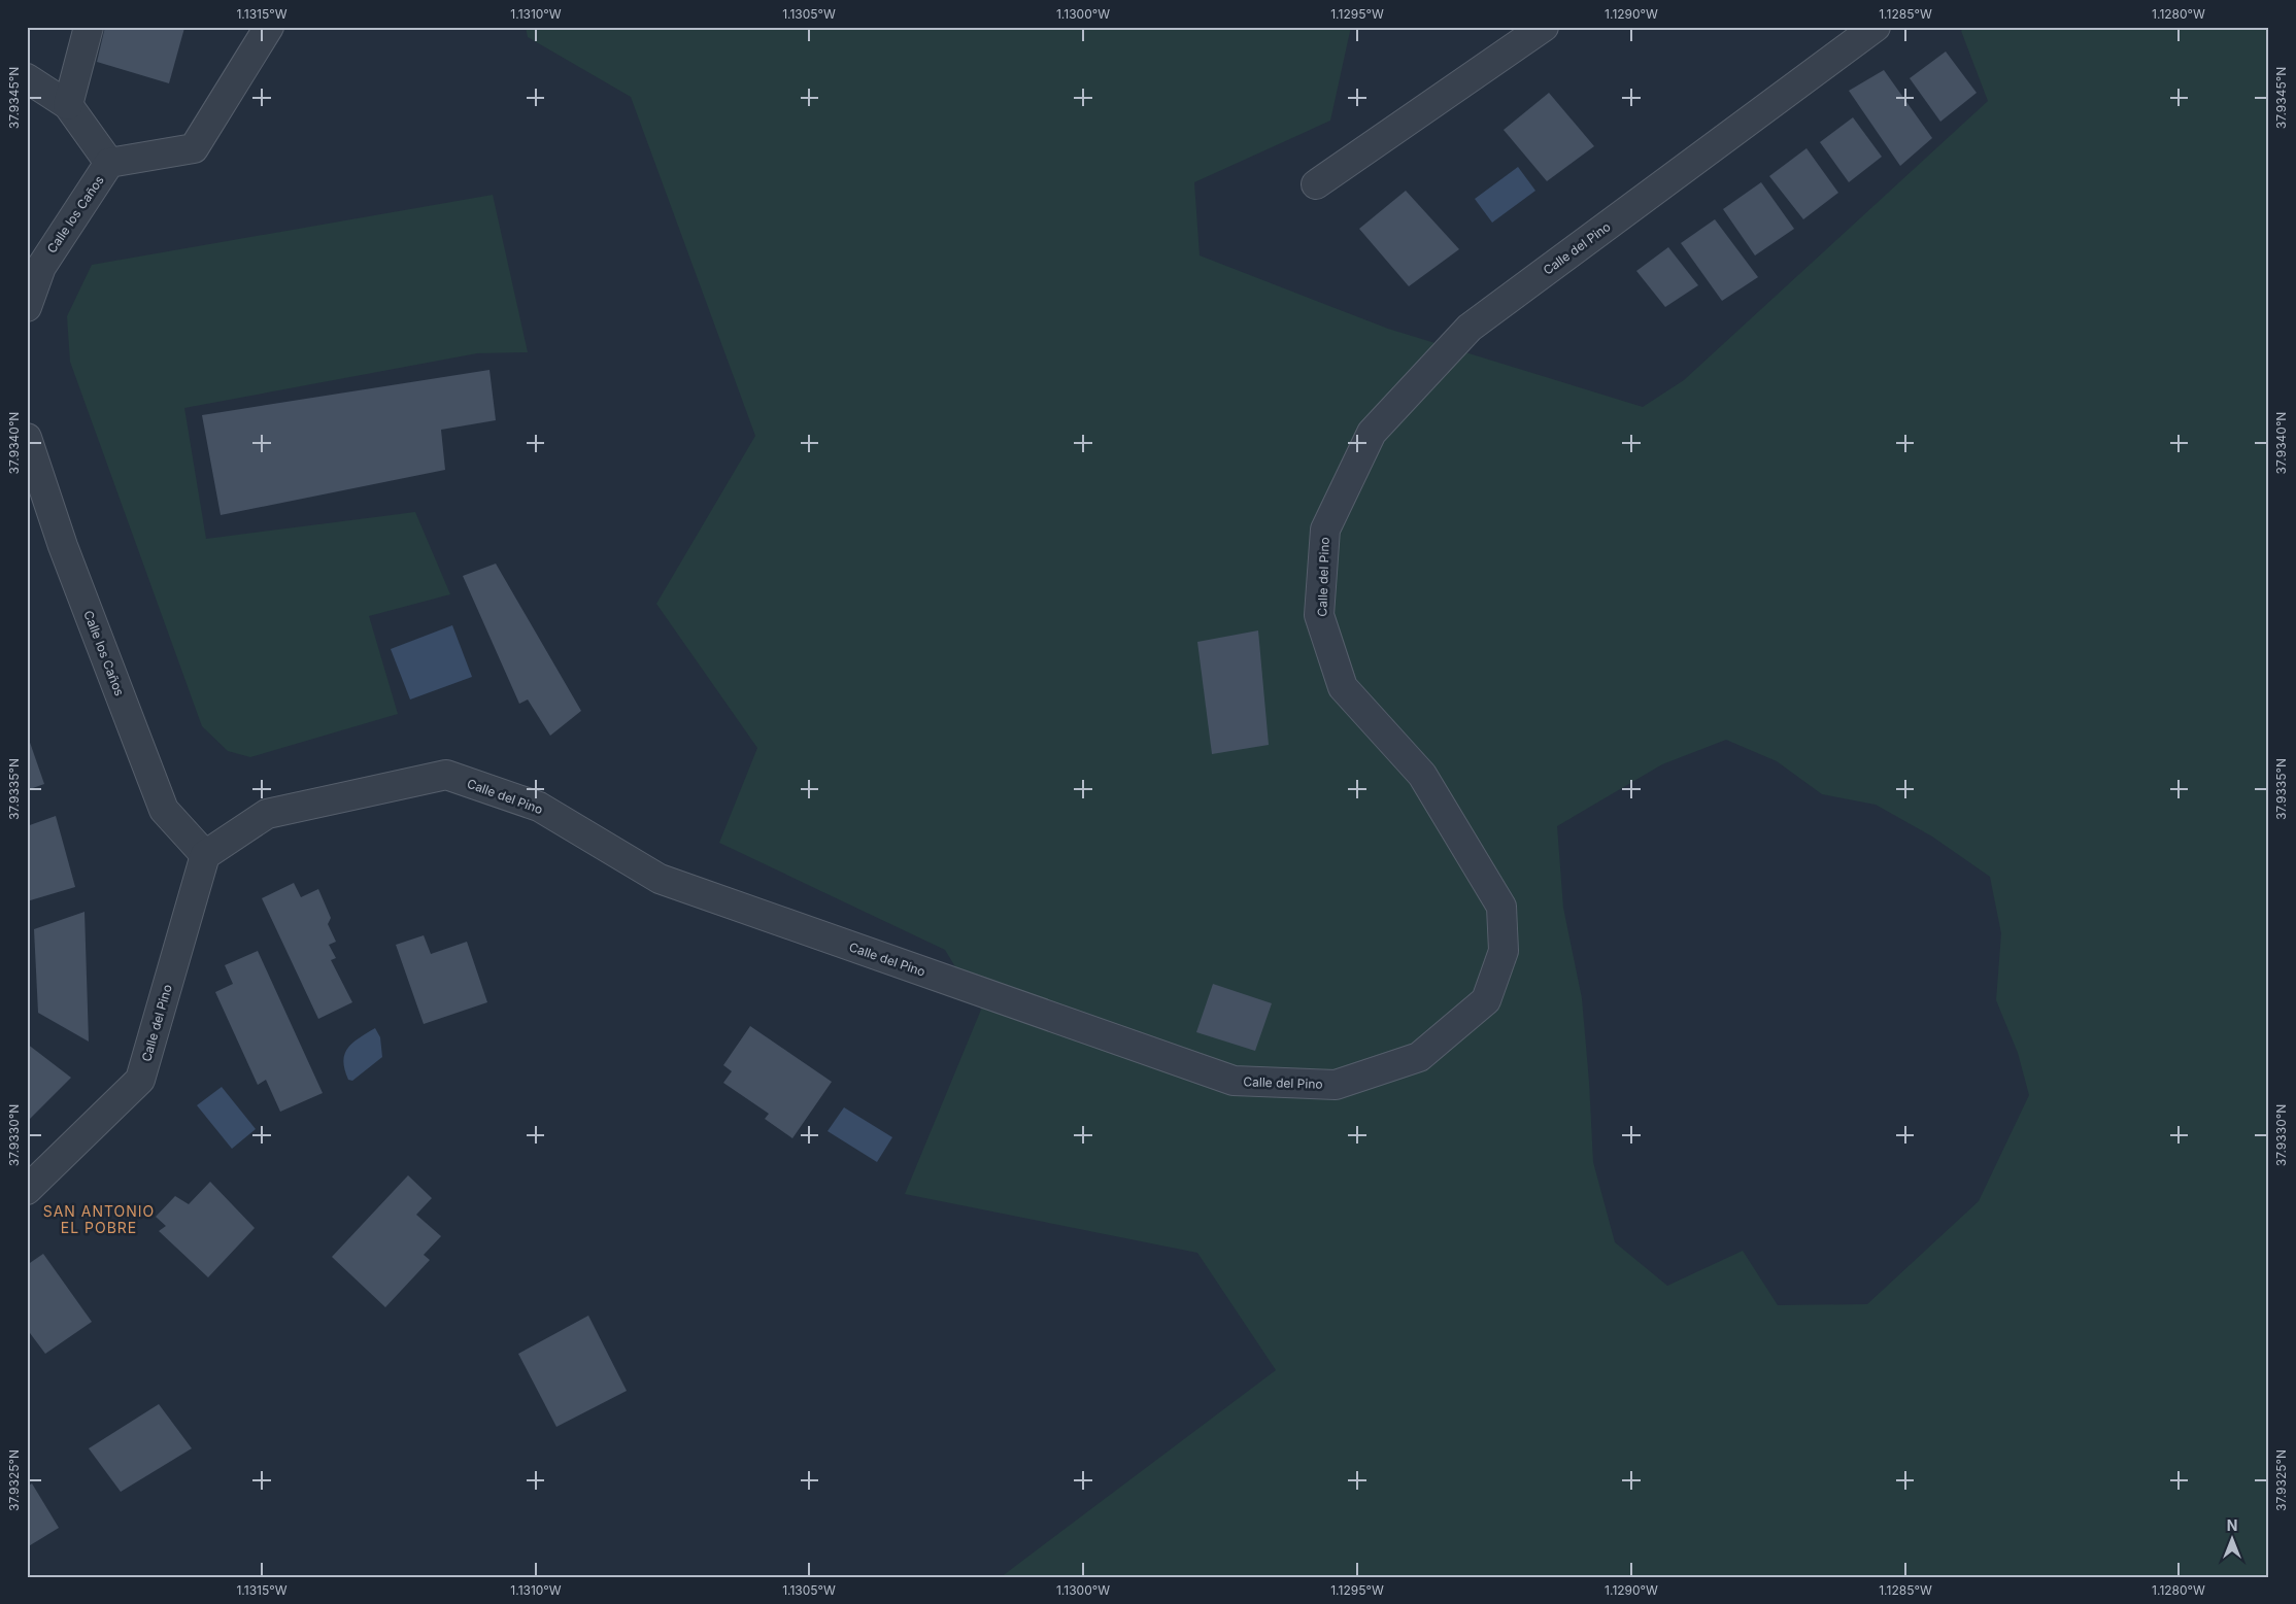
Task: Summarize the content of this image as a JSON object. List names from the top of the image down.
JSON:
{
  "streets": {
    "street": ["Calle los Caños", "Calle del Pino"]
  },
  "crossings": [
    ["Calle los Caños", "Calle del Pino"]
  ],
  "districts": ["SAN ANTONIO EL POBRE"],
  "north": "top",
  "coordinates": [
    "1.1315°W",
    "1.1310°W",
    "1.1305°W",
    "1.1300°W",
    "1.1295°W",
    "1.1290°W",
    "1.1285°W",
    "1.1280°W",
    "37.9345°N",
    "37.9340°N",
    "37.9335°N",
    "37.9330°N",
    "37.9325°N"
  ]
}
